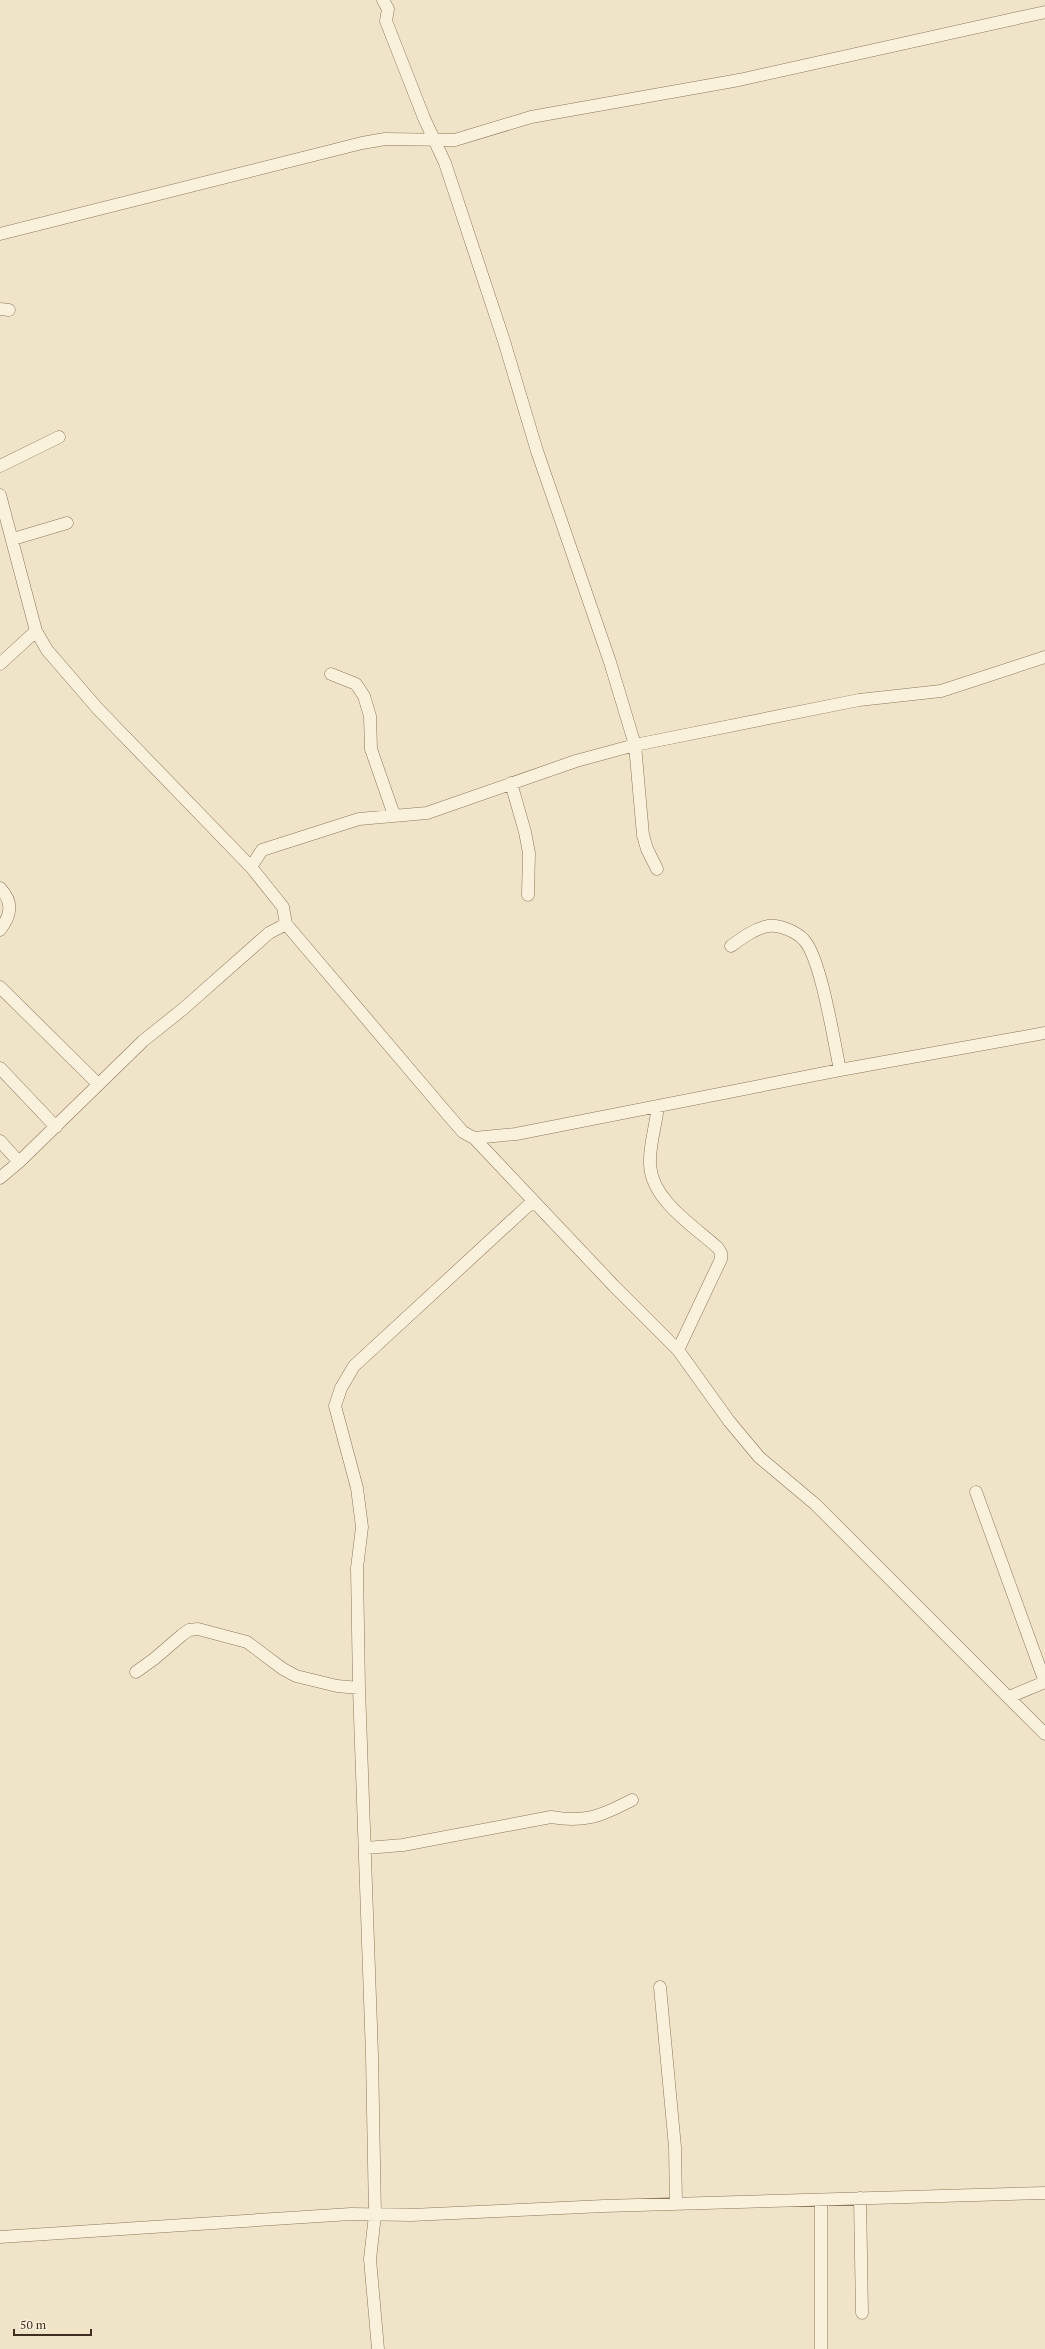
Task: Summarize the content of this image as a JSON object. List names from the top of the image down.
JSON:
{
  "scale_bar": "50 m"
}
